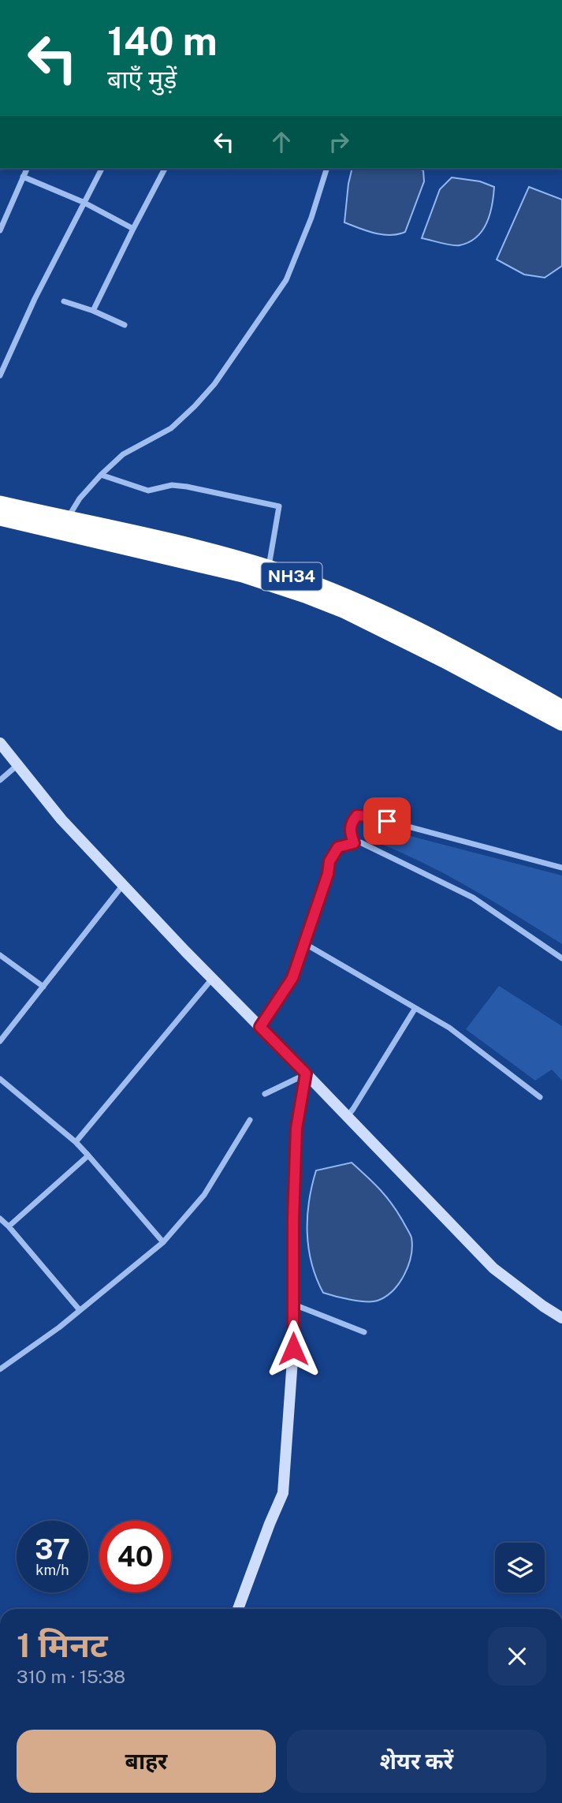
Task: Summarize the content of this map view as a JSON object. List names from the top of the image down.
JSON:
{
  "streets": {
    "highway": ["NH34"]
  },
  "page": {
    "turn": ["140 m", "बाएँ मुड़ें"],
    "speed": "37 km/h",
    "limit": "40",
    "heading": ["1 मिनट", "310 m · 15:38"],
    "buttons": ["बाहर", "शेयर करें"]
  }
}
